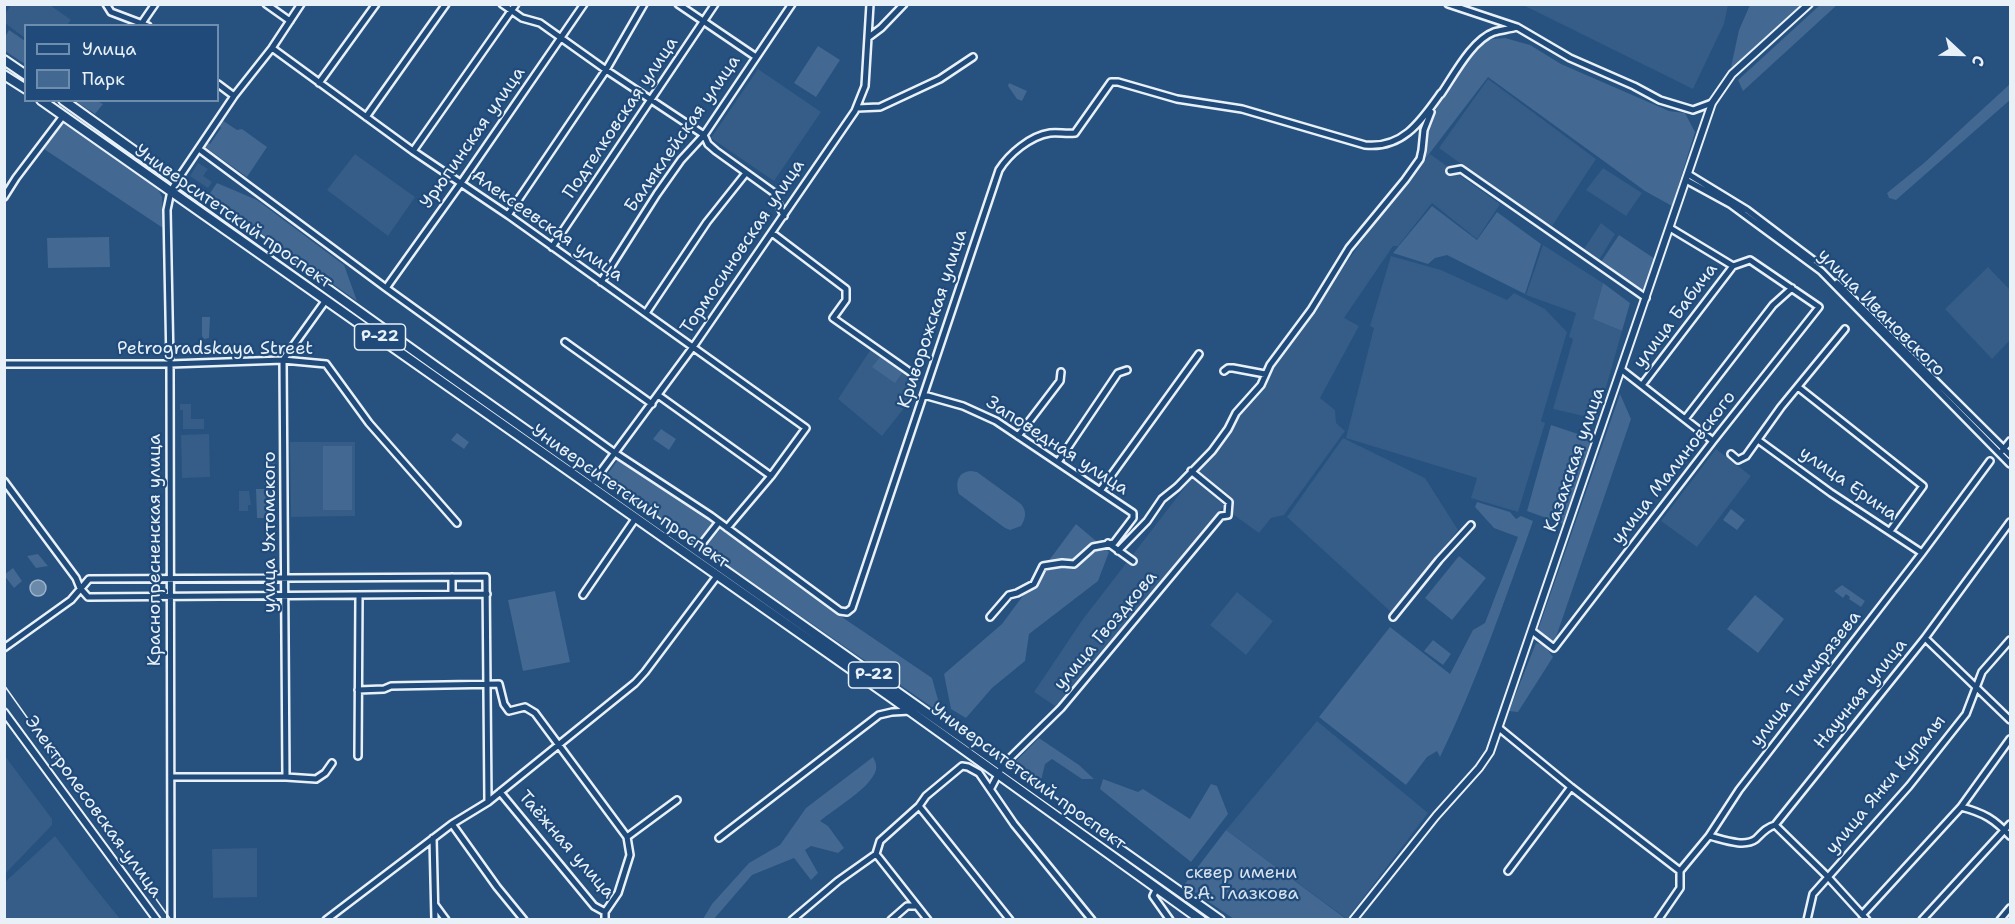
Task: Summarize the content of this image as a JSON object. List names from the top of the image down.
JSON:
{
  "streets": {
    "highway": ["Университетский проспект", "Р-22"],
    "main road": ["Казахская улица", "Электролесовская улица"],
    "street": [
      "Подтелковская улица",
      "Балыклейская улица",
      "Урюпинская улица",
      "Алексеевская улица",
      "Тормосиновская улица",
      "улица Ивановского",
      "улица Бабича",
      "Криворожская улица",
      "Petrogradskaya Street",
      "Заповедная улица",
      "улица Малиновского",
      "улица Ерина",
      "улица Ухтомского",
      "Краснопресненская улица",
      "улица Гвоздкова",
      "улица Тимирязева",
      "Научная улица",
      "улица Янки Купалы",
      "Таёжная улица"
    ]
  },
  "crossings": [
    ["Подтелковская улица", "Алексеевская улица"],
    ["Балыклейская улица", "Алексеевская улица"],
    ["Урюпинская улица", "Университетский проспект"],
    ["Урюпинская улица", "Алексеевская улица"],
    ["Университетский проспект", "Тормосиновская улица"],
    ["Университетский проспект", "Криворожская улица"],
    ["Университетский проспект", "Краснопресненская улица"],
    ["Университетский проспект", "улица Гвоздкова"],
    ["Алексеевская улица", "Тормосиновская улица"],
    ["Алексеевская улица", "Краснопресненская улица"],
    ["улица Ивановского", "Казахская улица"],
    ["Криворожская улица", "Заповедная улица"],
    ["Petrogradskaya Street", "улица Ухтомского"],
    ["Petrogradskaya Street", "Краснопресненская улица"],
    ["Казахская улица", "улица Малиновского"],
    ["улица Ерина", "улица Тимирязева"],
    ["улица Тимирязева", "Научная улица"]
  ],
  "parks": ["сквер имени В.А. Глазкова"],
  "legend": ["Улица", "Парк"],
  "north": "right"
}
